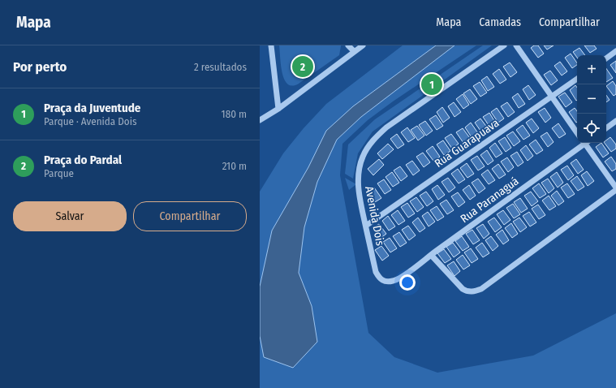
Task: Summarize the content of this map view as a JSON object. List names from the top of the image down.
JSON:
{
  "streets": {
    "street": ["Rua Guarapuava", "Rua Paranaguá", "Avenida Dois"]
  },
  "crossings": [
    ["Rua Guarapuava", "Avenida Dois"],
    ["Rua Paranaguá", "Avenida Dois"]
  ],
  "page": {
    "header": "Mapa",
    "nav": ["Mapa", "Camadas", "Compartilhar"],
    "heading": ["Por perto", "2 resultados"],
    "pins": ["2", "1"],
    "map_buttons": ["+", "−"],
    "list": [
      {
        "mark": "1",
        "name": "Praça da Juventude",
        "note": "Parque · Avenida Dois",
        "value": "180 m"
      },
      {
        "mark": "2",
        "name": "Praça do Pardal",
        "note": "Parque",
        "value": "210 m"
      }
    ],
    "buttons": ["Salvar", "Compartilhar"]
  }
}
